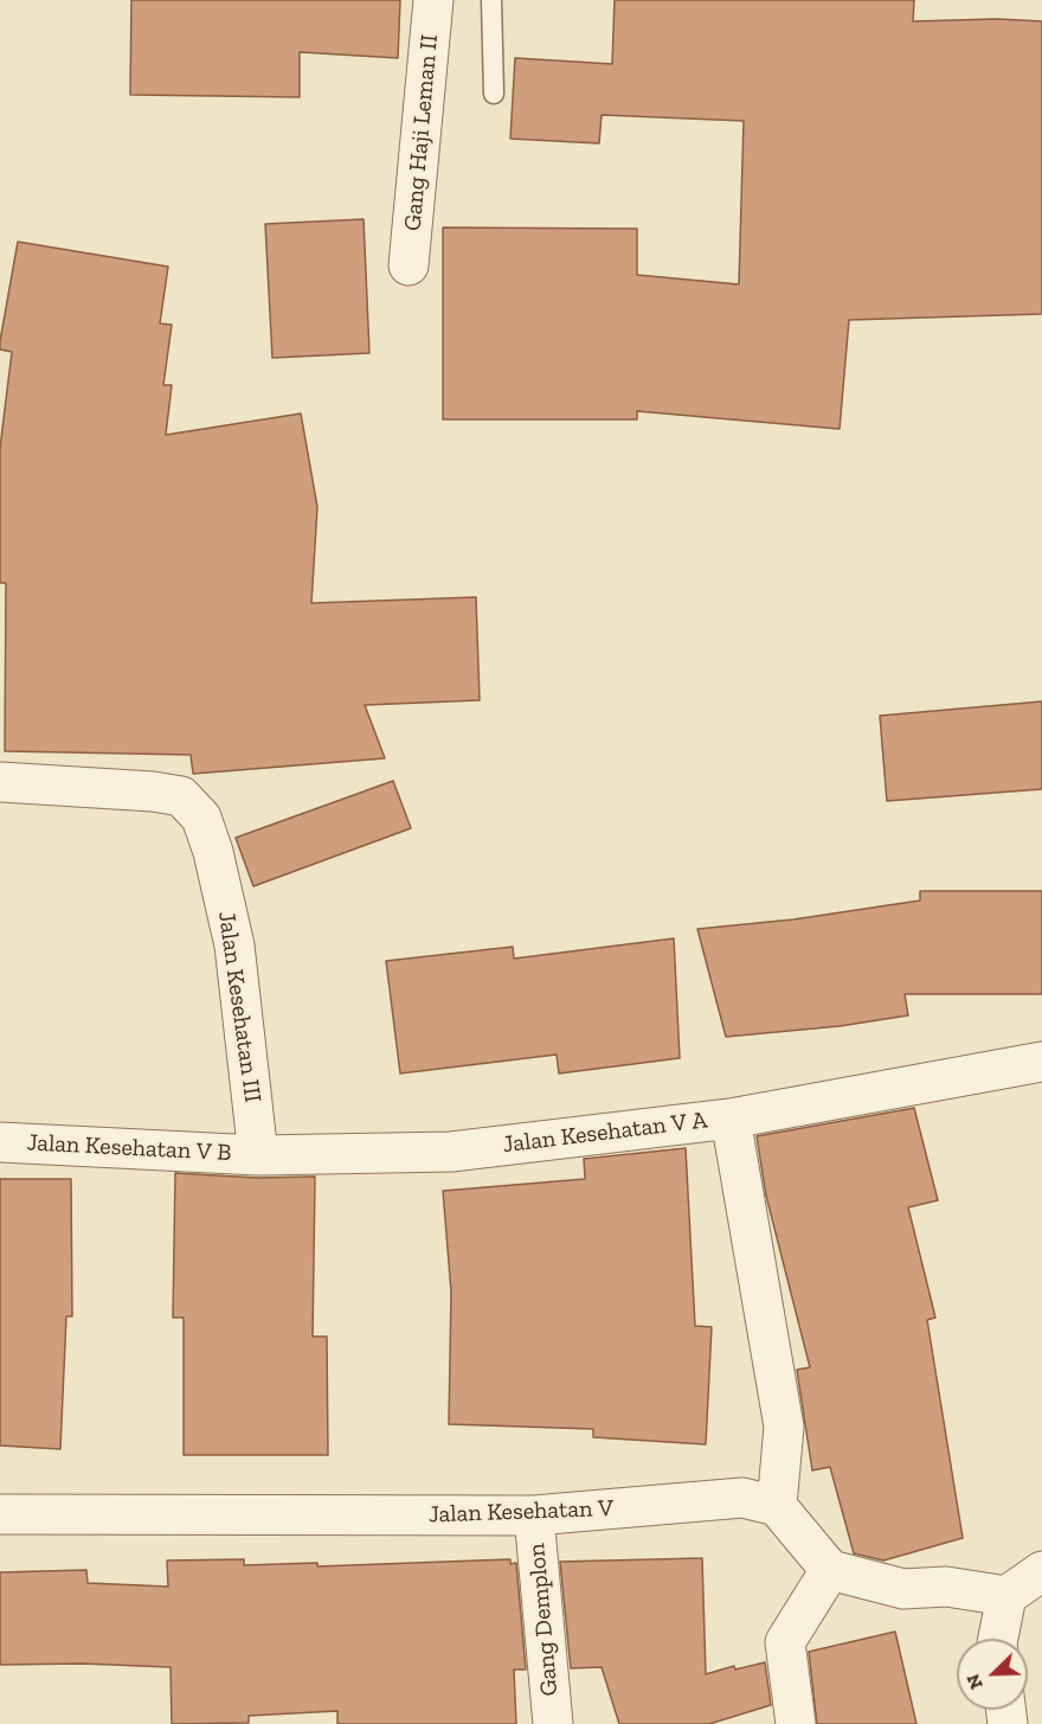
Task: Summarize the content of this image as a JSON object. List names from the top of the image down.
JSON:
{
  "streets": {
    "street": [
      "Gang Haji Leman II",
      "Jalan Kesehatan III",
      "Jalan Kesehatan V A",
      "Jalan Kesehatan V B",
      "Jalan Kesehatan V",
      "Gang Demplon"
    ]
  },
  "crossings": [
    ["Jalan Kesehatan III", "Jalan Kesehatan V A"],
    ["Jalan Kesehatan III", "Jalan Kesehatan V B"],
    ["Jalan Kesehatan V A", "Jalan Kesehatan V B"],
    ["Jalan Kesehatan V A", "Jalan Kesehatan V"],
    ["Jalan Kesehatan V", "Gang Demplon"]
  ],
  "north": "bottom left"
}
